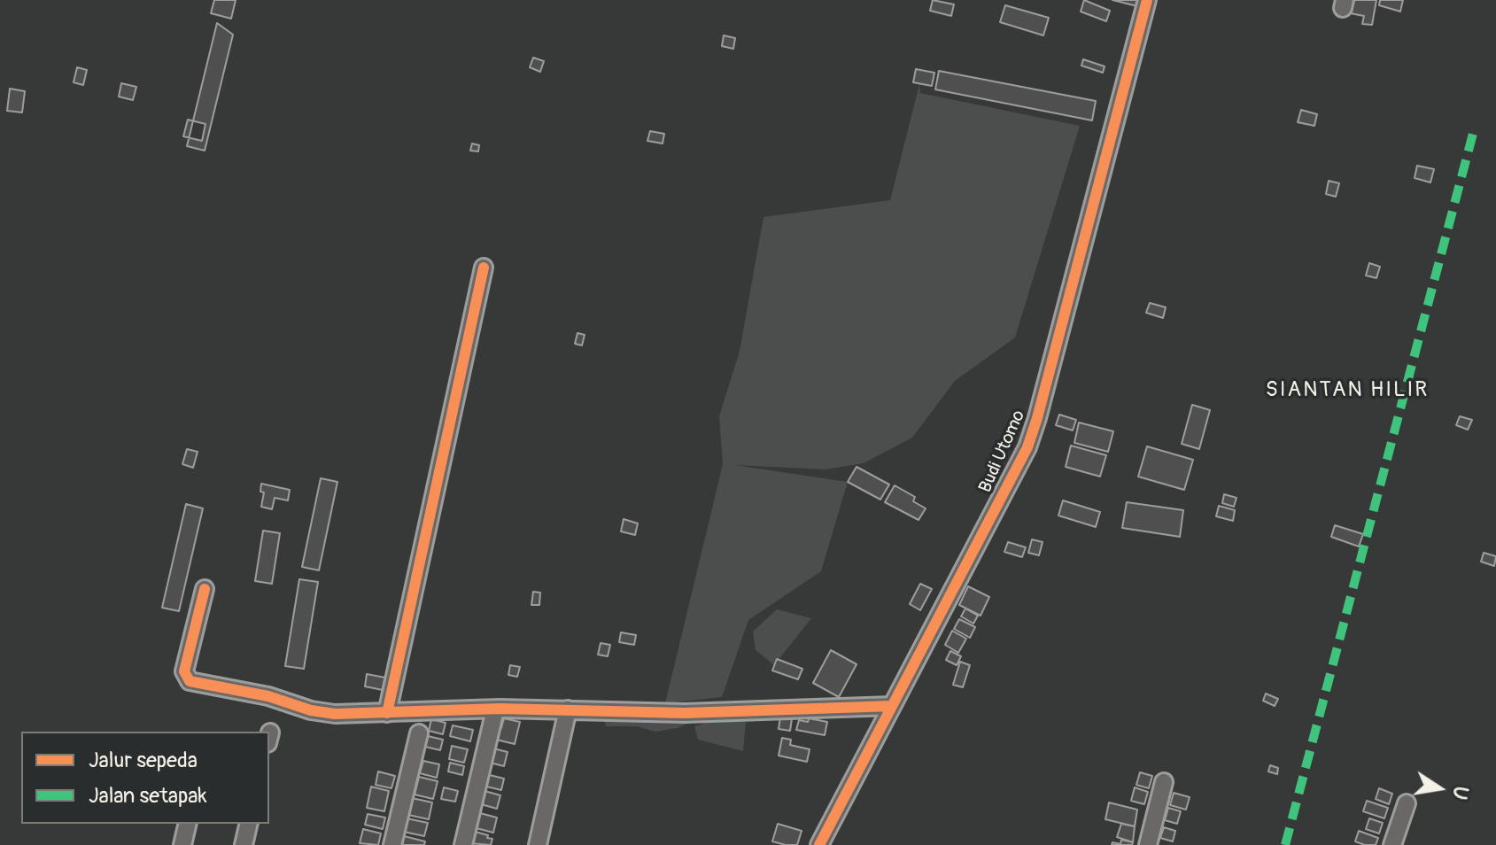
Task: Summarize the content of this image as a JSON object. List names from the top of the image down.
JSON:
{
  "streets": {
    "street": ["Budi Utomo"]
  },
  "districts": ["SIANTAN HILIR"],
  "legend": ["Jalur sepeda", "Jalan setapak"],
  "north": "right"
}
